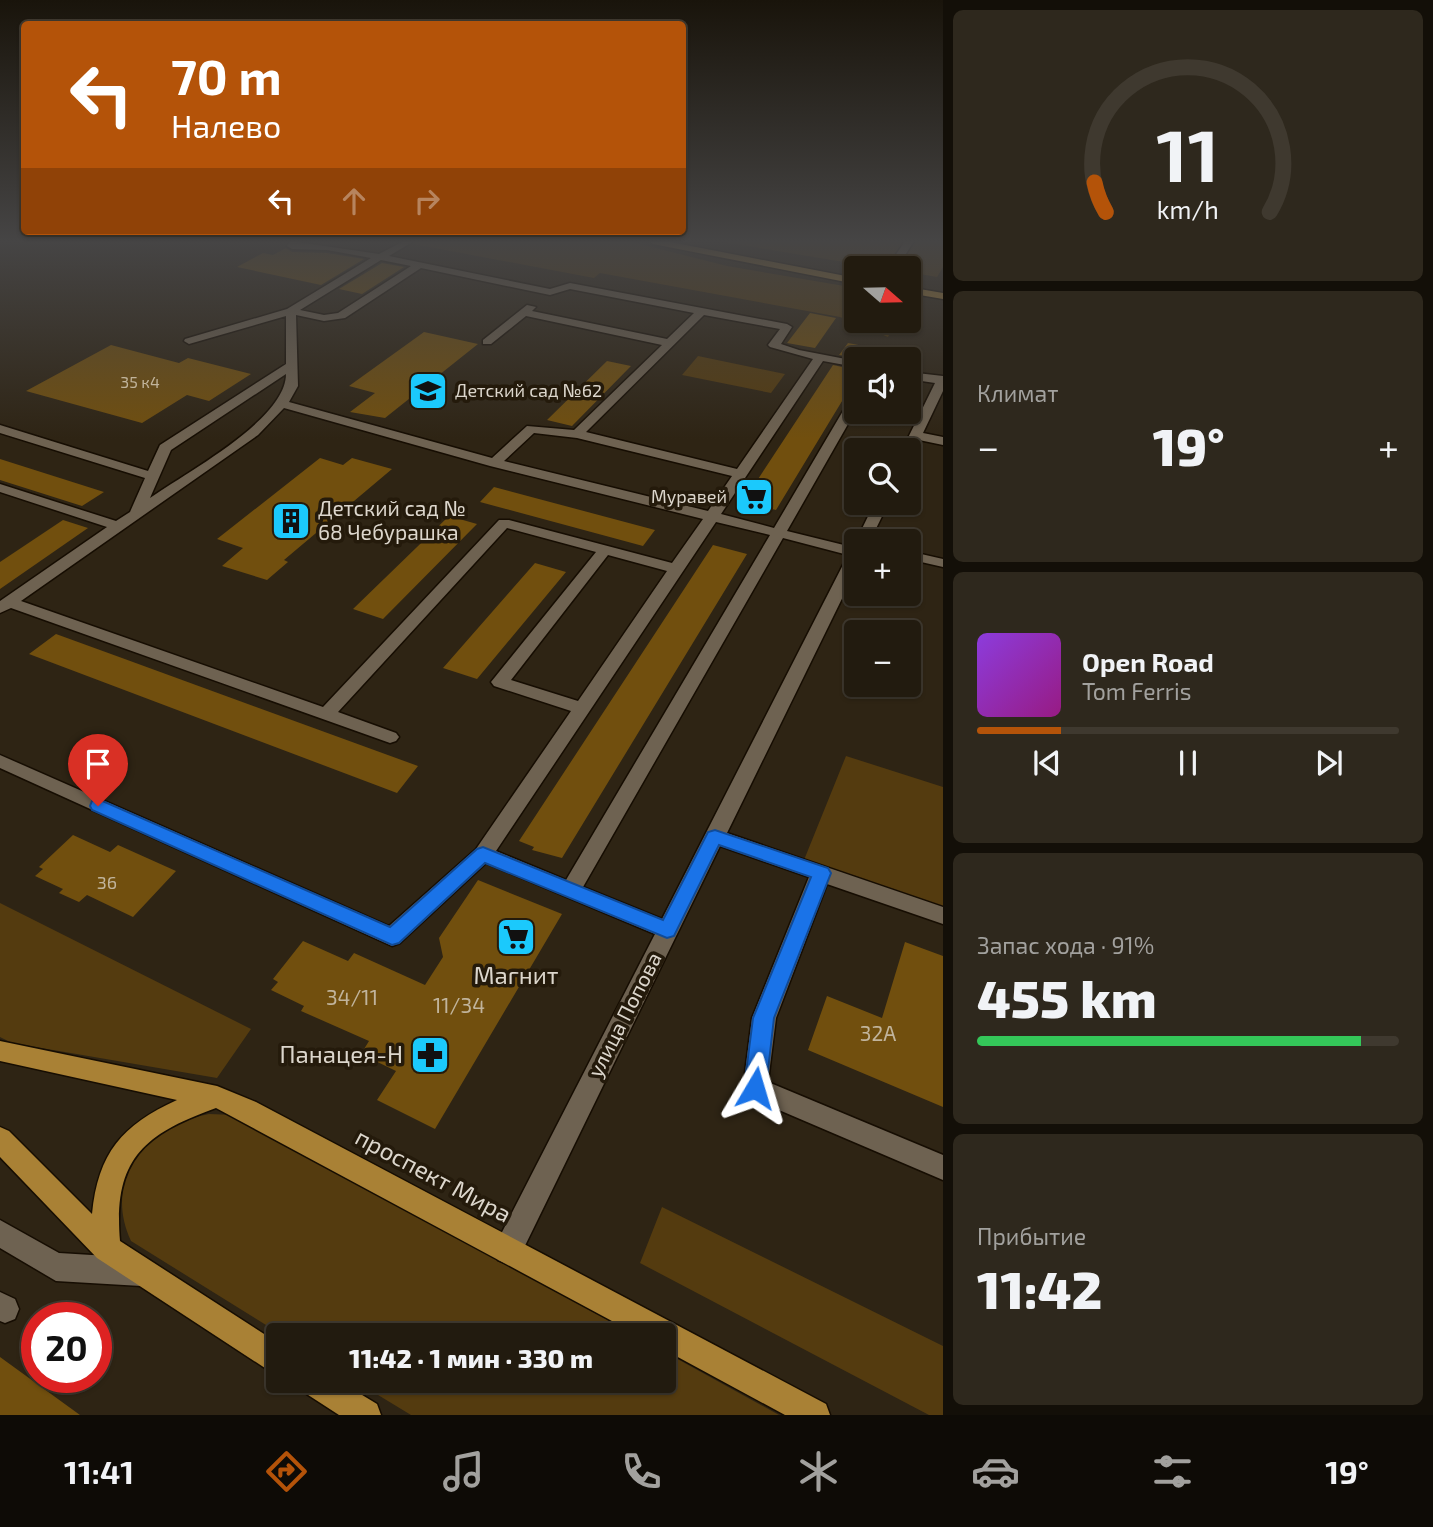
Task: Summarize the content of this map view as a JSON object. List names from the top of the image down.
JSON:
{
  "streets": {
    "main road": ["проспект Мира"],
    "street": ["улица Попова"]
  },
  "crossings": [
    ["улица Попова", "проспект Мира"]
  ],
  "places": {
    "school or university": ["Детский сад №62"],
    "supermarket": ["Муравей", "Магнит"],
    "building": ["Детский сад № 68 Чебурашка"],
    "pharmacy": ["Панацея-Н"]
  },
  "house_numbers": [
    "35 к4",
    "36",
    "34/11",
    "11/34",
    "32А"
  ],
  "north": "right",
  "page": {
    "turn": ["70 m", "Налево"],
    "map_buttons": ["+", "−"],
    "tile": [
      "Климат",
      ["Запас хода · 91%", "455 km"],
      ["Прибытие", "11:42"]
    ],
    "heat": ["−", "19°", "+"],
    "song": ["Open Road", "Tom Ferris"],
    "limit": "20",
    "trip": "11:42 · 1 мин · 330 m",
    "tabs": ["11:41", "19°"],
    "gauge": ["11", "km/h"]
  }
}
